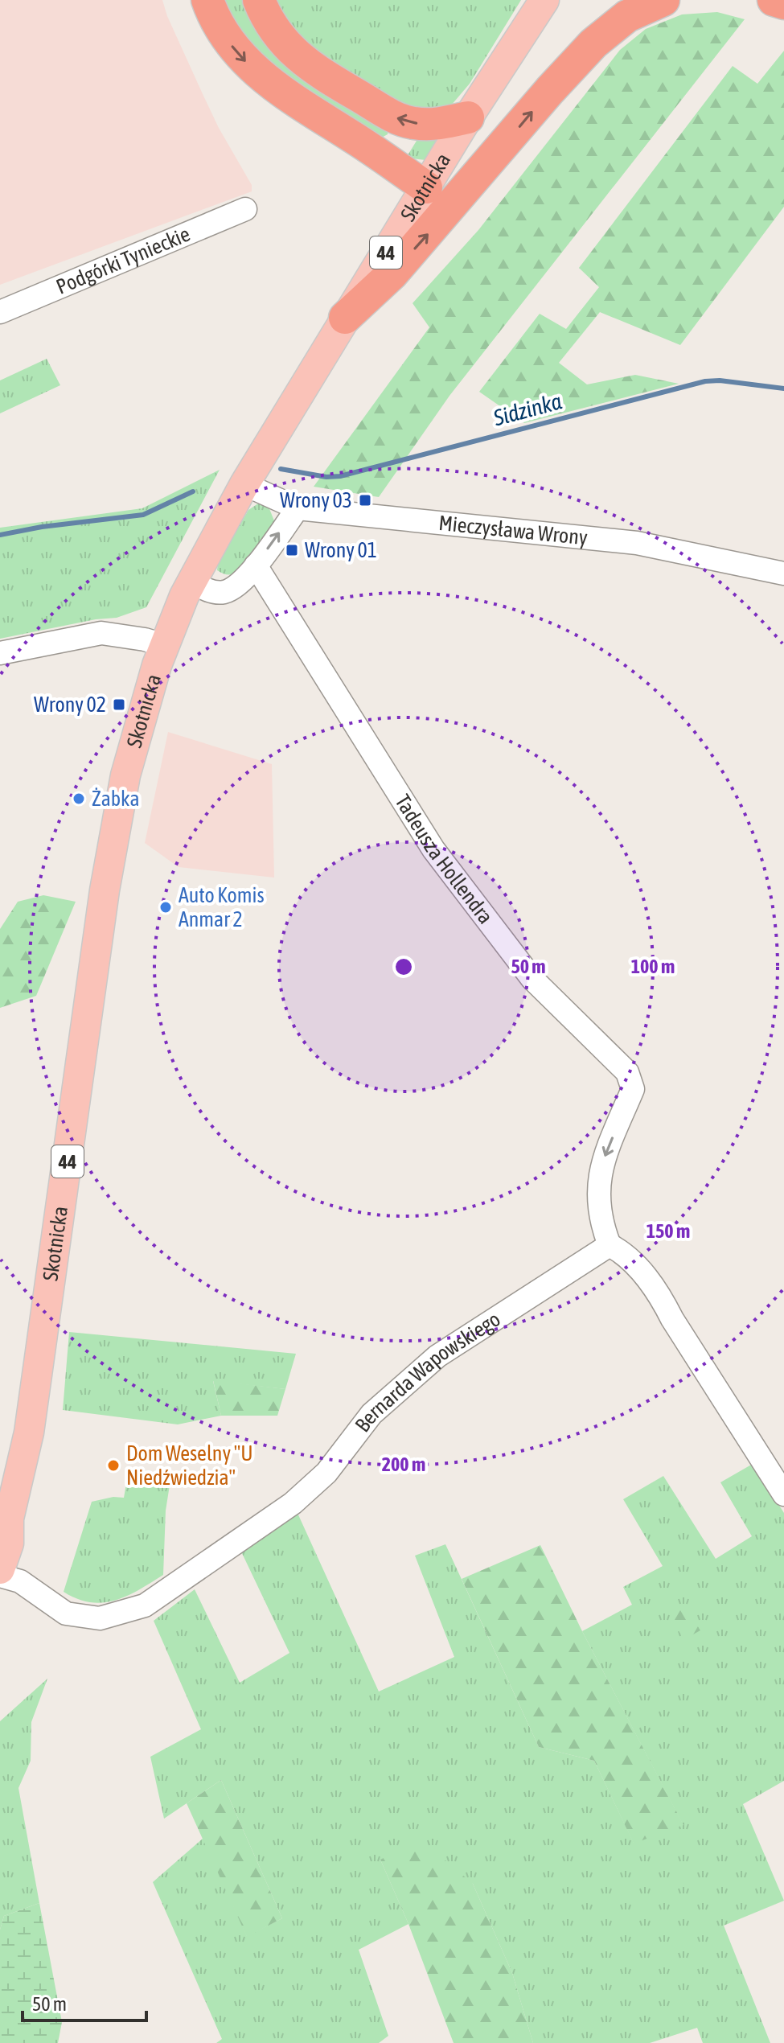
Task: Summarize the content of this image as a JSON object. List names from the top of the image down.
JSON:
{
  "streets": {
    "main road": ["Skotnicka", "44"],
    "street": [
      "Podgórki Tynieckie",
      "Mieczysława Wrony",
      "Tadeusza Hollendra",
      "Bernarda Wapowskiego"
    ]
  },
  "crossings": [
    ["Skotnicka", "Mieczysława Wrony"],
    ["Tadeusza Hollendra", "Bernarda Wapowskiego"]
  ],
  "one_way": ["Tadeusza Hollendra"],
  "water": ["Sidzinka"],
  "places": {
    "transit": ["Wrony 03", "Wrony 01", "Wrony 02"],
    "other": ["Żabka", "Auto Komis Anmar 2", "Dom Weselny \"U Niedźwiedzia\""]
  },
  "scale_bar": "50 m",
  "rings": [
    "50 m",
    "100 m",
    "150 m",
    "200 m"
  ]
}
